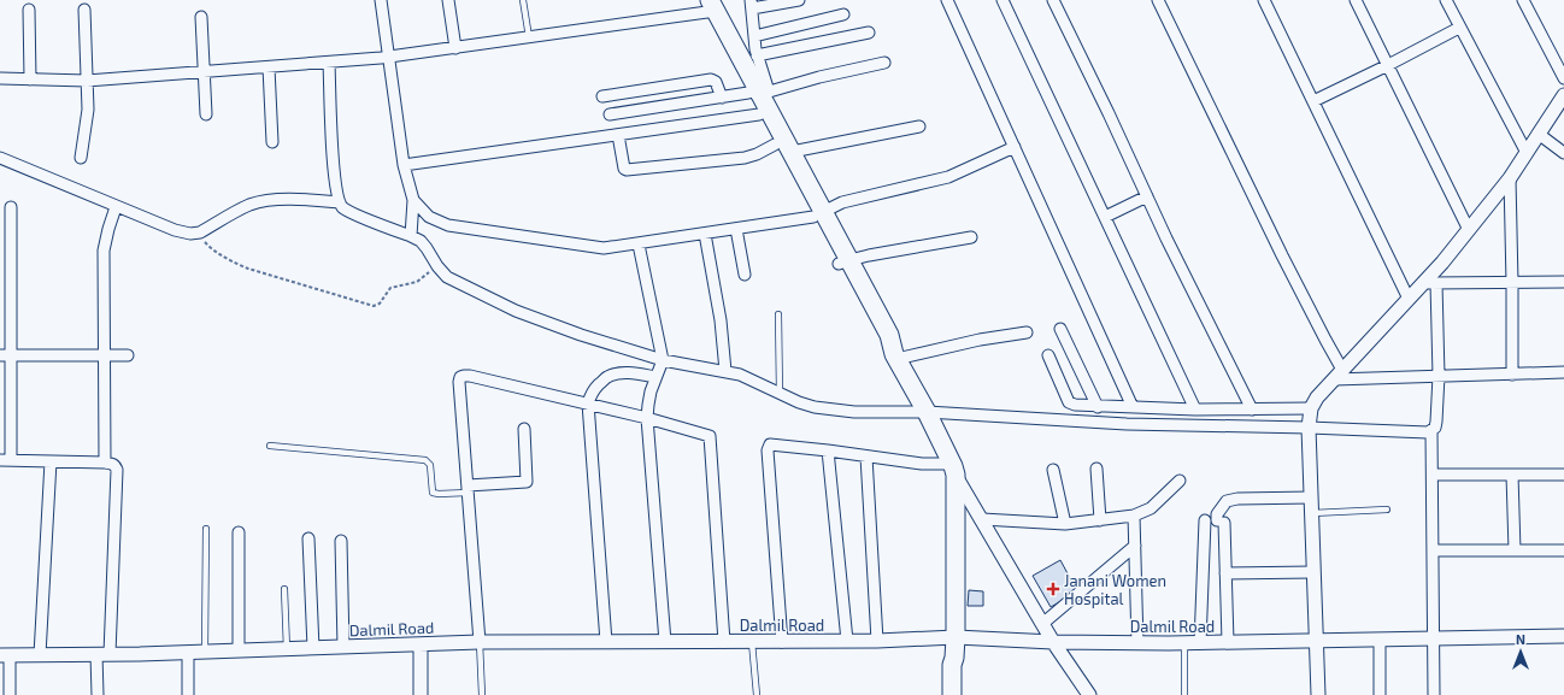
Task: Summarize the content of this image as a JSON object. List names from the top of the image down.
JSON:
{
  "streets": {
    "street": ["Dalmil Road"]
  },
  "places": {
    "health": ["Janani Women Hospital"]
  },
  "north": "top"
}
